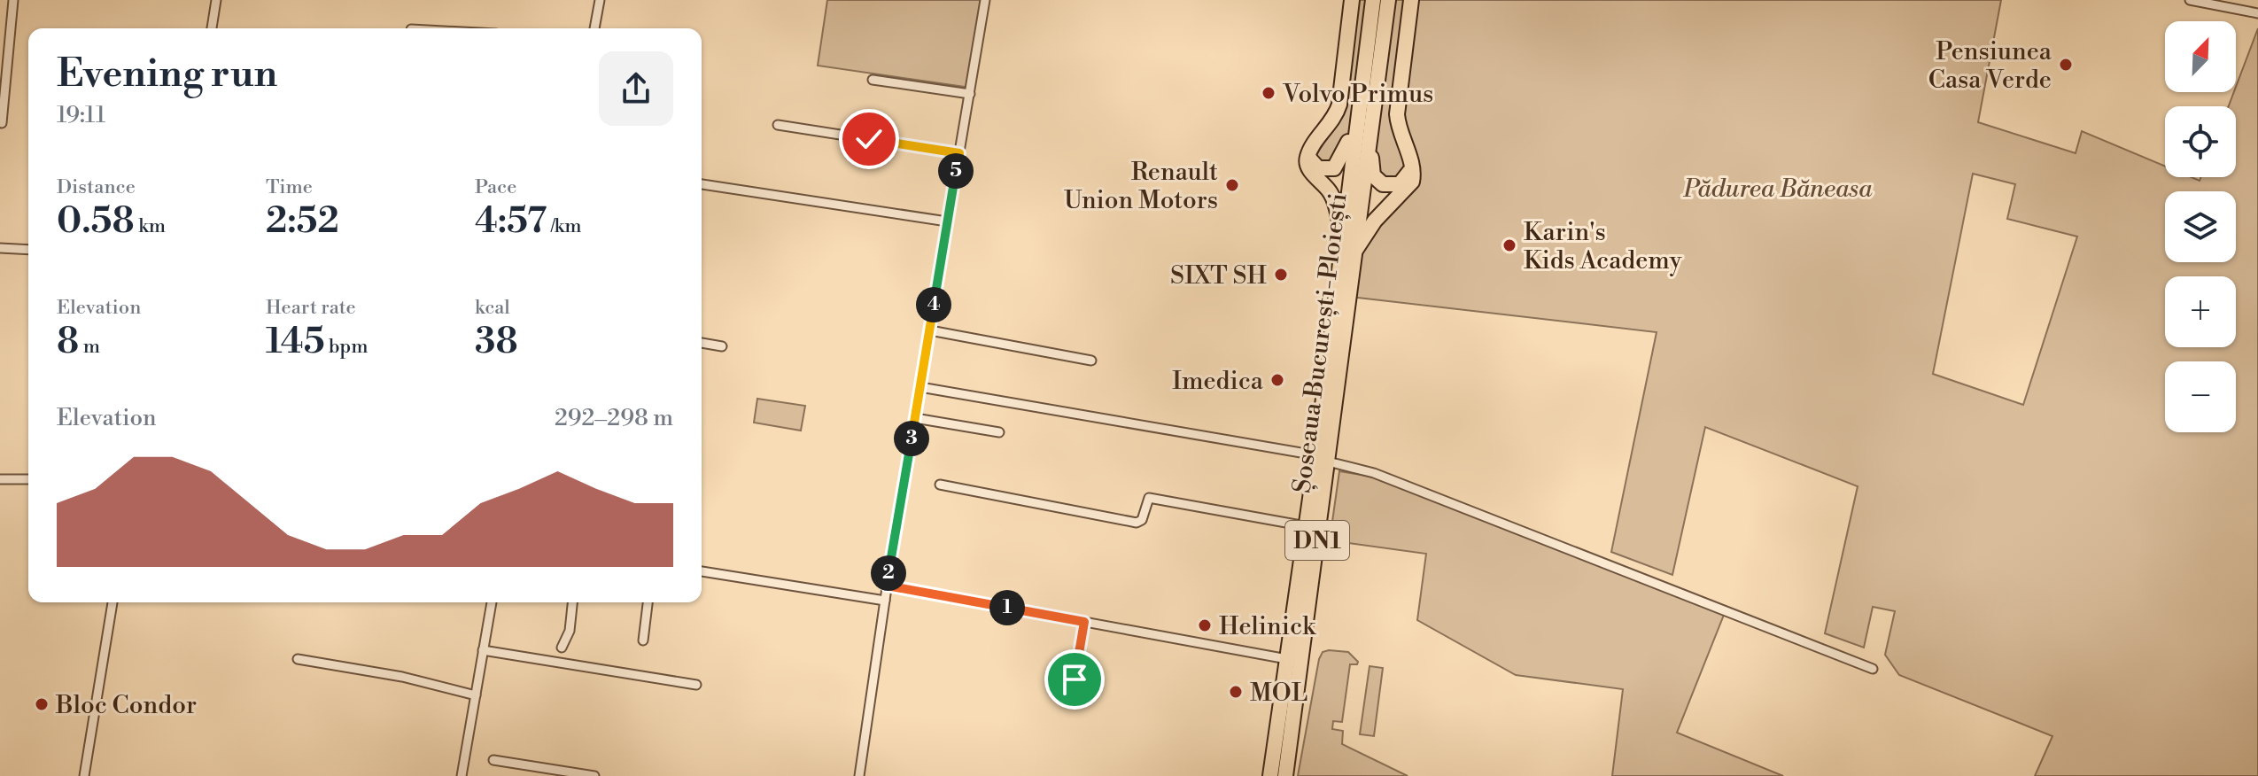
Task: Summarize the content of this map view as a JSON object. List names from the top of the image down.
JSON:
{
  "streets": {
    "highway": ["Șoseaua București-Ploiești", "DN1"]
  },
  "parks": ["Pădurea Băneasa"],
  "places": [
    "Pensiunea Casa Verde",
    "Volvo Primus",
    "Renault Union Motors",
    "Karin's Kids Academy",
    "SIXT SH",
    "Imedica",
    "Helinick",
    "MOL",
    "Bloc Condor"
  ],
  "north": "top right",
  "page": {
    "map_buttons": ["+", "−"],
    "heading": ["Evening run", "19:11"],
    "stats": [
      ["Distance", "0.58 km"],
      ["Time", "2:52"],
      ["Pace", "4:57 /km"],
      ["Elevation", "8 m"],
      ["Heart rate", "145 bpm"],
      ["kcal", "38"]
    ],
    "pins": [
      "5",
      "4",
      "3",
      "2",
      "1"
    ],
    "chart": ["Elevation", "292–298 m"]
  }
}
